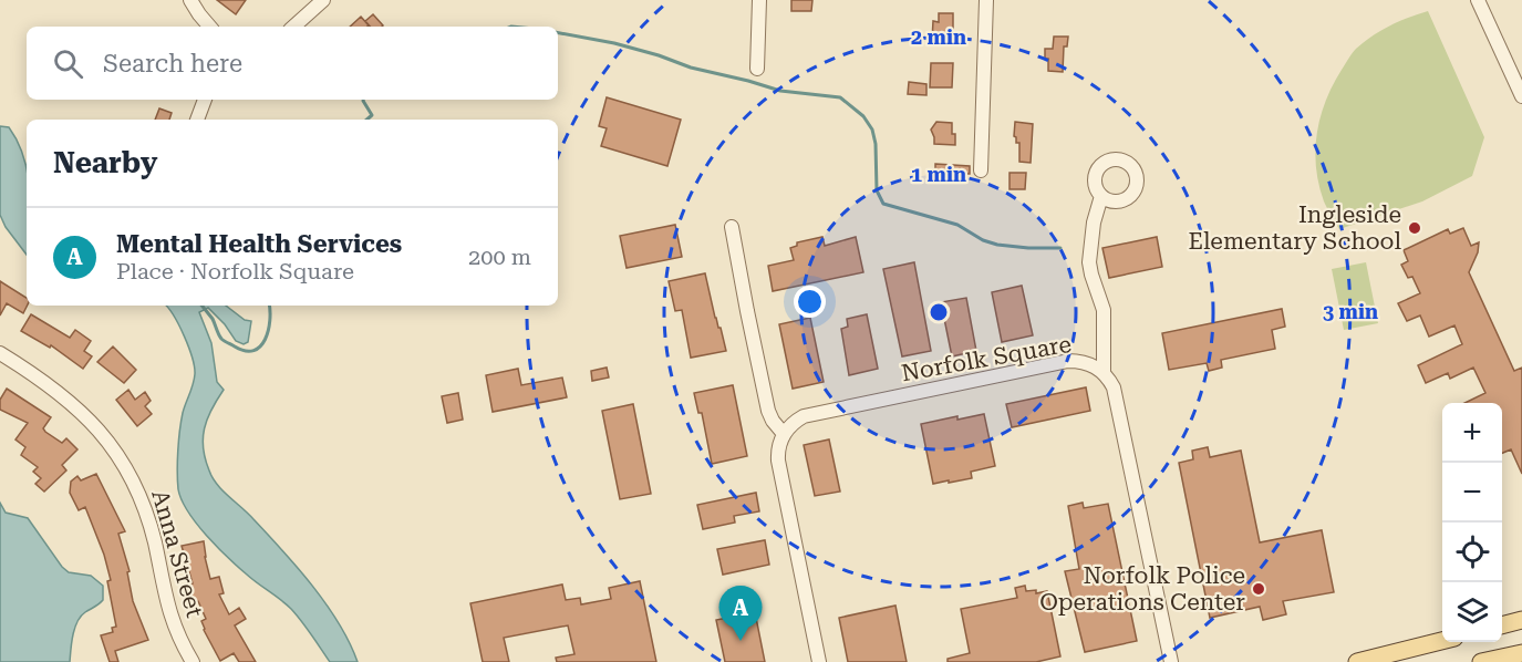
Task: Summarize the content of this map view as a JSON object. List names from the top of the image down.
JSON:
{
  "streets": {
    "street": ["Norfolk Square", "Anna Street"]
  },
  "places": ["Ingleside Elementary School", "Norfolk Police Operations Center"],
  "page": {
    "search": "Search here",
    "heading": "Nearby",
    "list": [
      {
        "mark": "A",
        "name": "Mental Health Services",
        "note": "Place · Norfolk Square",
        "value": "200 m"
      }
    ],
    "map_buttons": ["+", "−"],
    "pins": "A"
  },
  "rings": ["2 min", "1 min", "3 min"]
}
